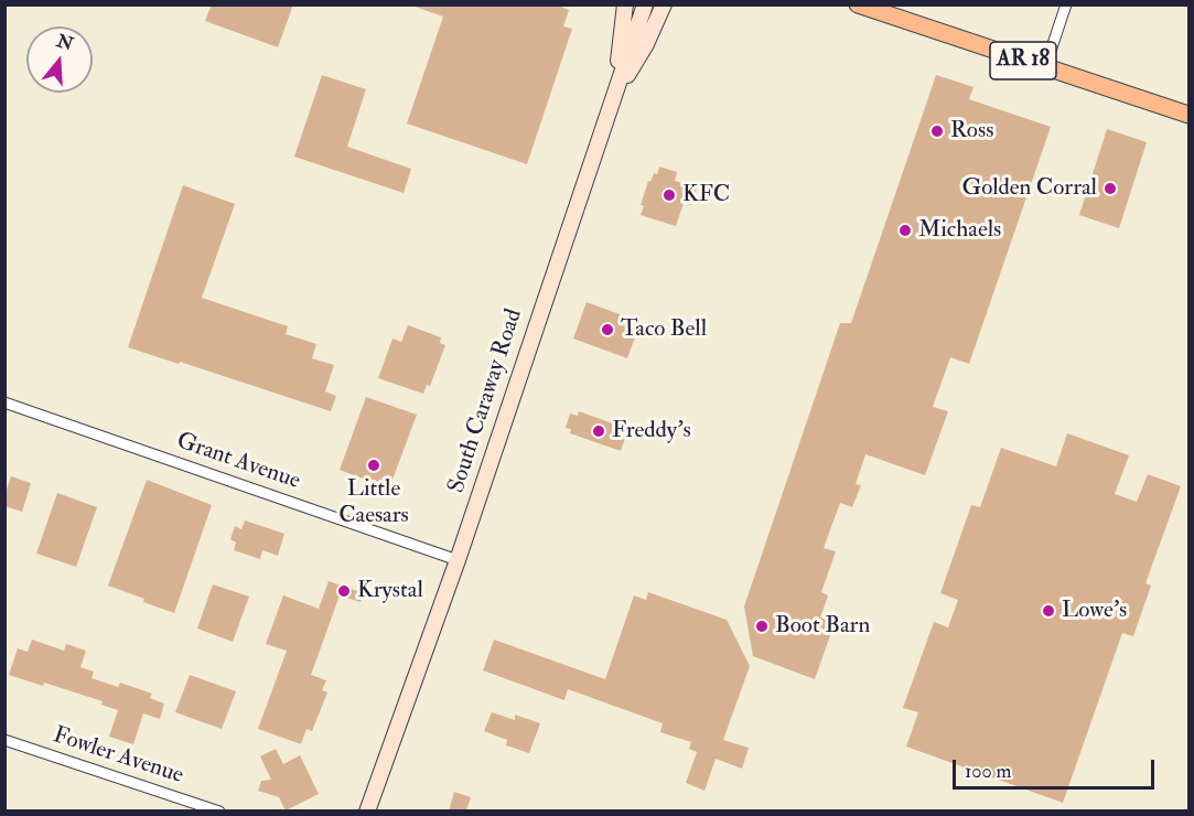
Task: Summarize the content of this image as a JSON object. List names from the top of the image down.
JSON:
{
  "streets": {
    "main road": ["AR 18", "South Caraway Road"],
    "street": ["Grant Avenue", "Fowler Avenue"]
  },
  "crossings": [
    ["South Caraway Road", "Grant Avenue"]
  ],
  "places": [
    "Ross",
    "Golden Corral",
    "KFC",
    "Michaels",
    "Taco Bell",
    "Freddy's",
    "Little Caesars",
    "Krystal",
    "Lowe's",
    "Boot Barn"
  ],
  "scale_bar": "100 m",
  "north": "top"
}
